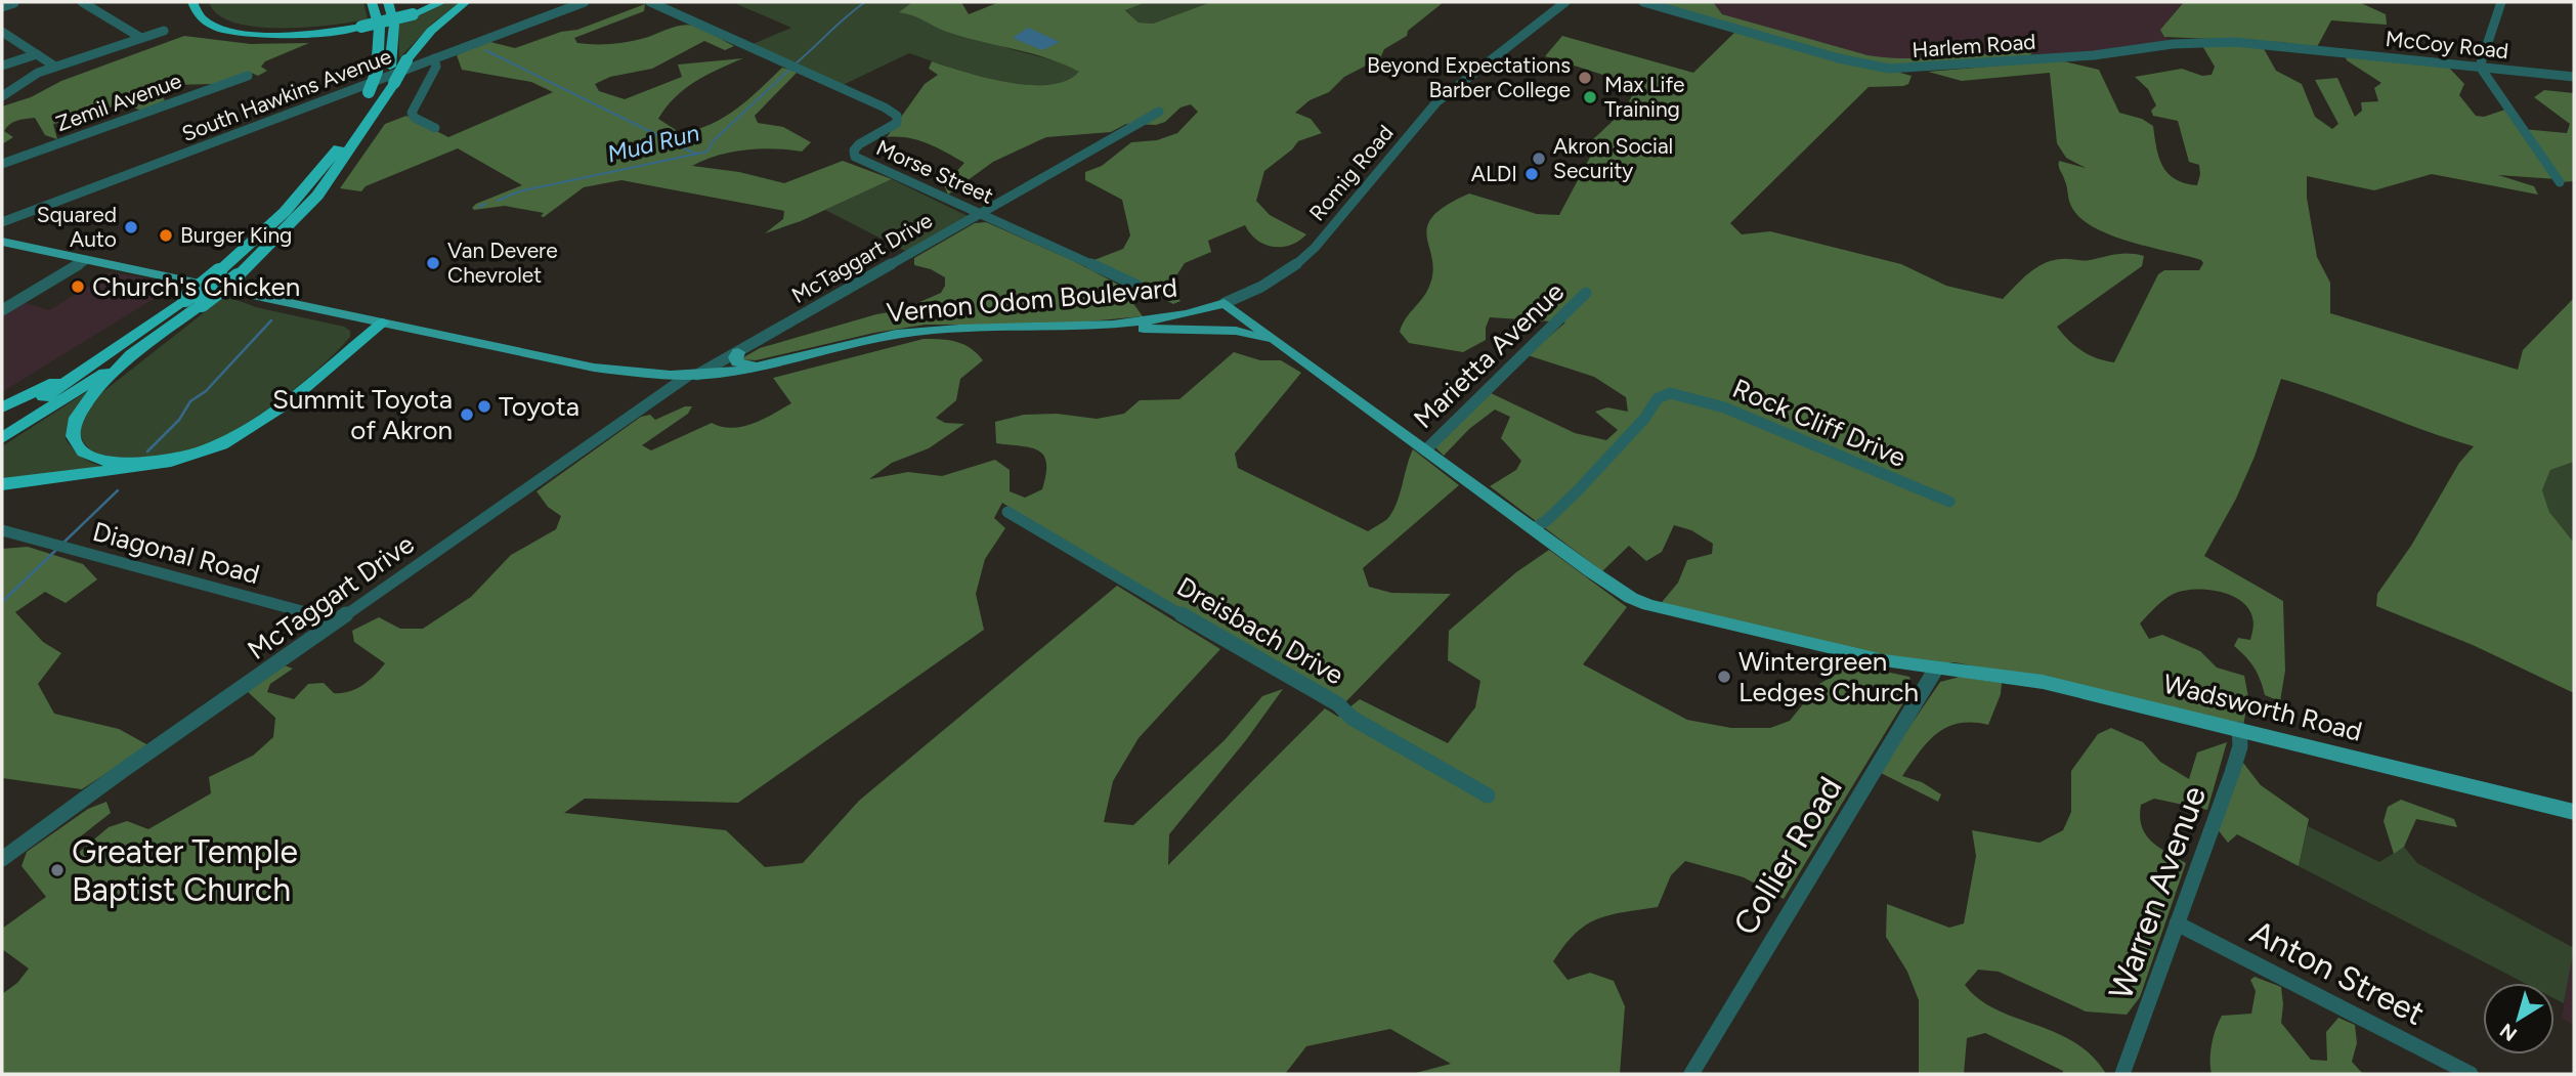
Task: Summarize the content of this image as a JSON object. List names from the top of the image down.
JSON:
{
  "streets": {
    "main road": ["Vernon Odom Boulevard", "Wadsworth Road"],
    "street": [
      "McCoy Road",
      "Harlem Road",
      "South Hawkins Avenue",
      "Zemil Avenue",
      "Morse Street",
      "Romig Road",
      "McTaggart Drive",
      "Marietta Avenue",
      "Rock Cliff Drive",
      "Diagonal Road",
      "Dreisbach Drive",
      "Collier Road",
      "Warren Avenue",
      "Anton Street"
    ]
  },
  "crossings": [
    ["McCoy Road", "Harlem Road"],
    ["Morse Street", "McTaggart Drive"],
    ["Romig Road", "Vernon Odom Boulevard"],
    ["McTaggart Drive", "Vernon Odom Boulevard"],
    ["McTaggart Drive", "Diagonal Road"],
    ["Wadsworth Road", "Collier Road"],
    ["Wadsworth Road", "Warren Avenue"],
    ["Warren Avenue", "Anton Street"]
  ],
  "water": ["Mud Run"],
  "places": [
    "Beyond Expectations Barber College",
    "Max Life Training",
    "Akron Social Security",
    "ALDI",
    "Squared Auto",
    "Burger King",
    "Van Devere Chevrolet",
    "Church's Chicken",
    "Toyota",
    "Summit Toyota of Akron",
    "Wintergreen Ledges Church",
    "Greater Temple Baptist Church"
  ],
  "north": "bottom left"
}
